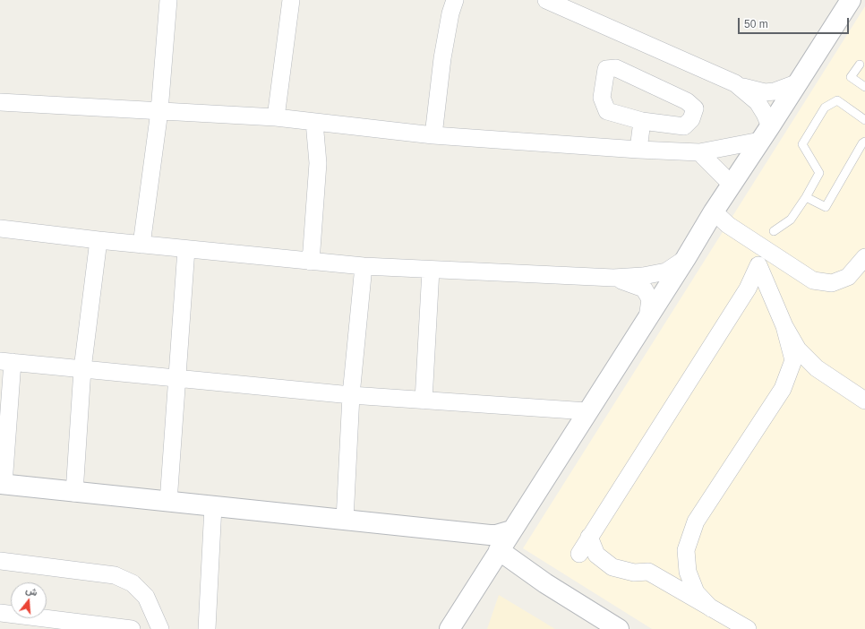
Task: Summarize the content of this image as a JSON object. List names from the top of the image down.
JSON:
{
  "scale_bar": "50 m",
  "north": "top"
}
